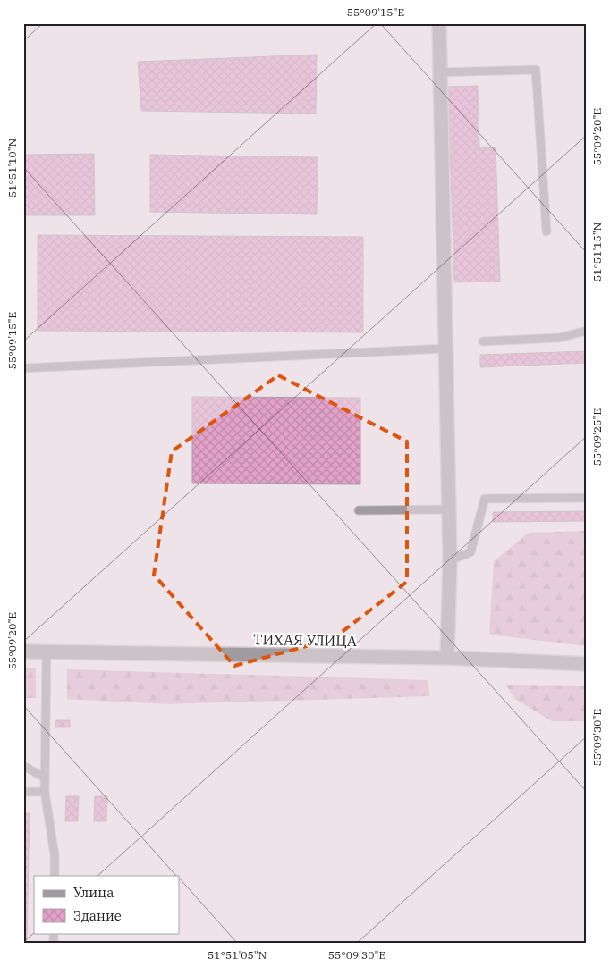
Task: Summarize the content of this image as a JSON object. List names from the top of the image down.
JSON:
{
  "streets": {
    "street": ["ТИХАЯ УЛИЦА"]
  },
  "legend": ["Улица", "Здание"],
  "coordinates": [
    "55°09'15\"E",
    "55°09'20\"E",
    "51°51'10\"N",
    "51°51'15\"N",
    "55°09'25\"E",
    "55°09'30\"E",
    "51°51'05\"N"
  ]
}
